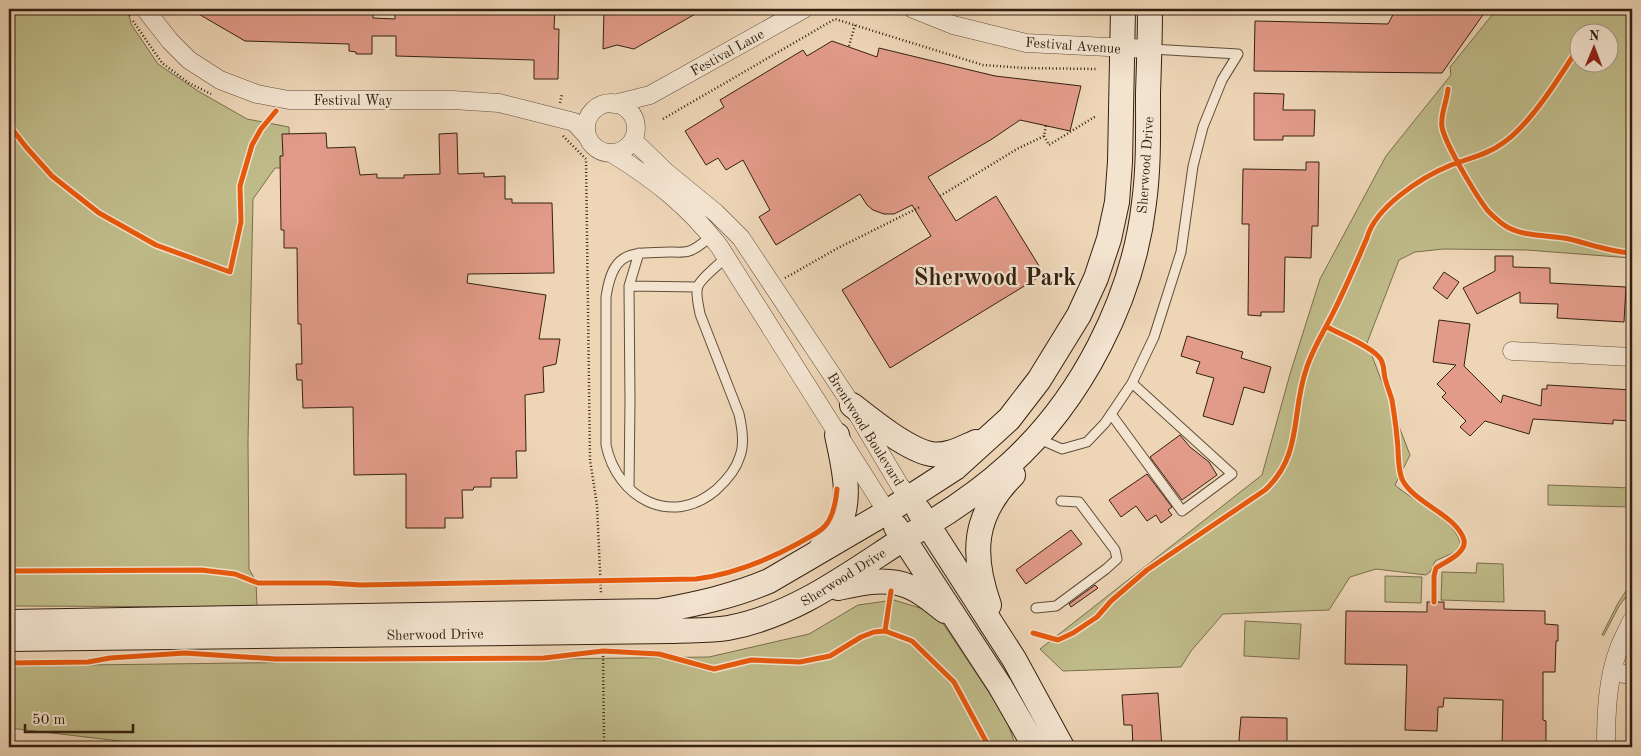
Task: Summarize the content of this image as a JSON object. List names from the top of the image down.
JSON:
{
  "streets": {
    "main road": ["Sherwood Drive", "Brentwood Boulevard"],
    "street": ["Festival Avenue", "Festival Lane", "Festival Way"]
  },
  "crossings": [
    ["Festival Avenue", "Sherwood Drive"],
    ["Festival Lane", "Festival Way"],
    ["Festival Lane", "Brentwood Boulevard"],
    ["Festival Way", "Brentwood Boulevard"],
    ["Sherwood Drive", "Brentwood Boulevard"]
  ],
  "districts": ["Sherwood Park"],
  "scale_bar": "50 m",
  "north": "top"
}
